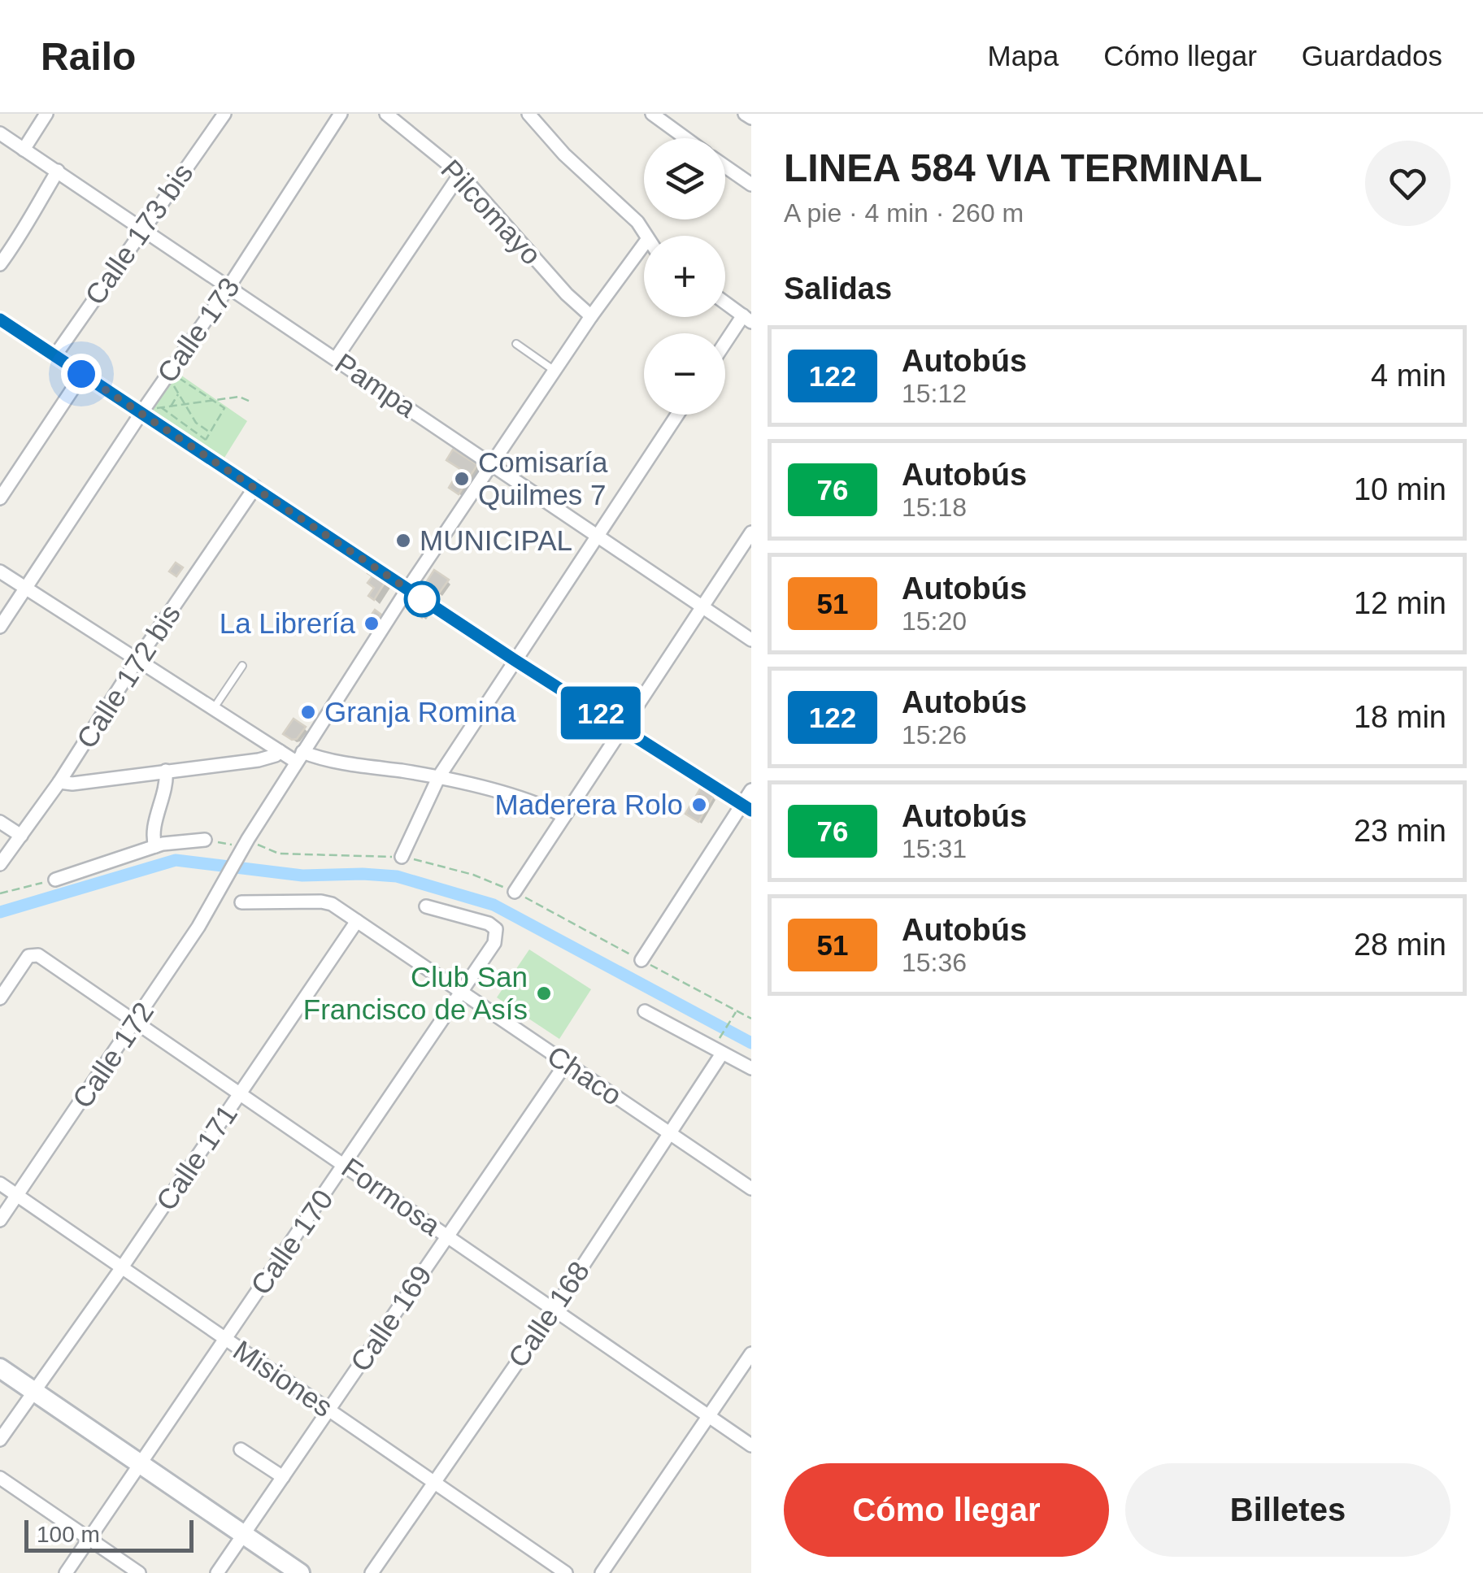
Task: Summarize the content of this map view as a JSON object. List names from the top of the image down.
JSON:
{
  "streets": {
    "street": [
      "Pilcomayo",
      "Calle 173 bis",
      "Calle 173",
      "Pampa",
      "Calle 172 bis",
      "Calle 172",
      "Chaco",
      "Calle 171",
      "Formosa",
      "Calle 170",
      "Calle 168",
      "Calle 169",
      "Misiones"
    ]
  },
  "crossings": [
    ["Pilcomayo", "Calle 172"],
    ["Calle 173 bis", "Pampa"],
    ["Calle 173", "Pampa"],
    ["Pampa", "Calle 172"],
    ["Calle 172", "Formosa"],
    ["Calle 172", "Misiones"],
    ["Chaco", "Calle 171"],
    ["Chaco", "Calle 170"],
    ["Chaco", "Calle 168"],
    ["Chaco", "Calle 169"],
    ["Calle 171", "Formosa"],
    ["Calle 171", "Misiones"],
    ["Formosa", "Calle 170"],
    ["Formosa", "Calle 168"],
    ["Formosa", "Calle 169"],
    ["Calle 170", "Misiones"],
    ["Calle 168", "Misiones"],
    ["Calle 169", "Misiones"]
  ],
  "places": [
    "Comisaría Quilmes 7",
    "MUNICIPAL",
    "La Librería",
    "Granja Romina",
    "Maderera Rolo",
    "Club San Francisco de Asís"
  ],
  "lines": ["bus line 122"],
  "scale_bar": "100 m",
  "page": {
    "header": "Railo",
    "nav": ["Mapa", "Cómo llegar", "Guardados"],
    "on_map": "122",
    "heading": [
      ["LINEA 584 VIA TERMINAL", "A pie · 4 min · 260 m"],
      "Salidas"
    ],
    "map_buttons": ["+", "−"],
    "list": [
      {
        "mark": "122",
        "name": "Autobús",
        "note": "15:12",
        "value": "4 min"
      },
      {
        "mark": "76",
        "name": "Autobús",
        "note": "15:18",
        "value": "10 min"
      },
      {
        "mark": "51",
        "name": "Autobús",
        "note": "15:20",
        "value": "12 min"
      },
      {
        "mark": "122",
        "name": "Autobús",
        "note": "15:26",
        "value": "18 min"
      },
      {
        "mark": "76",
        "name": "Autobús",
        "note": "15:31",
        "value": "23 min"
      },
      {
        "mark": "51",
        "name": "Autobús",
        "note": "15:36",
        "value": "28 min"
      }
    ],
    "buttons": ["Cómo llegar", "Billetes"],
    "scale": "100 m"
  }
}
